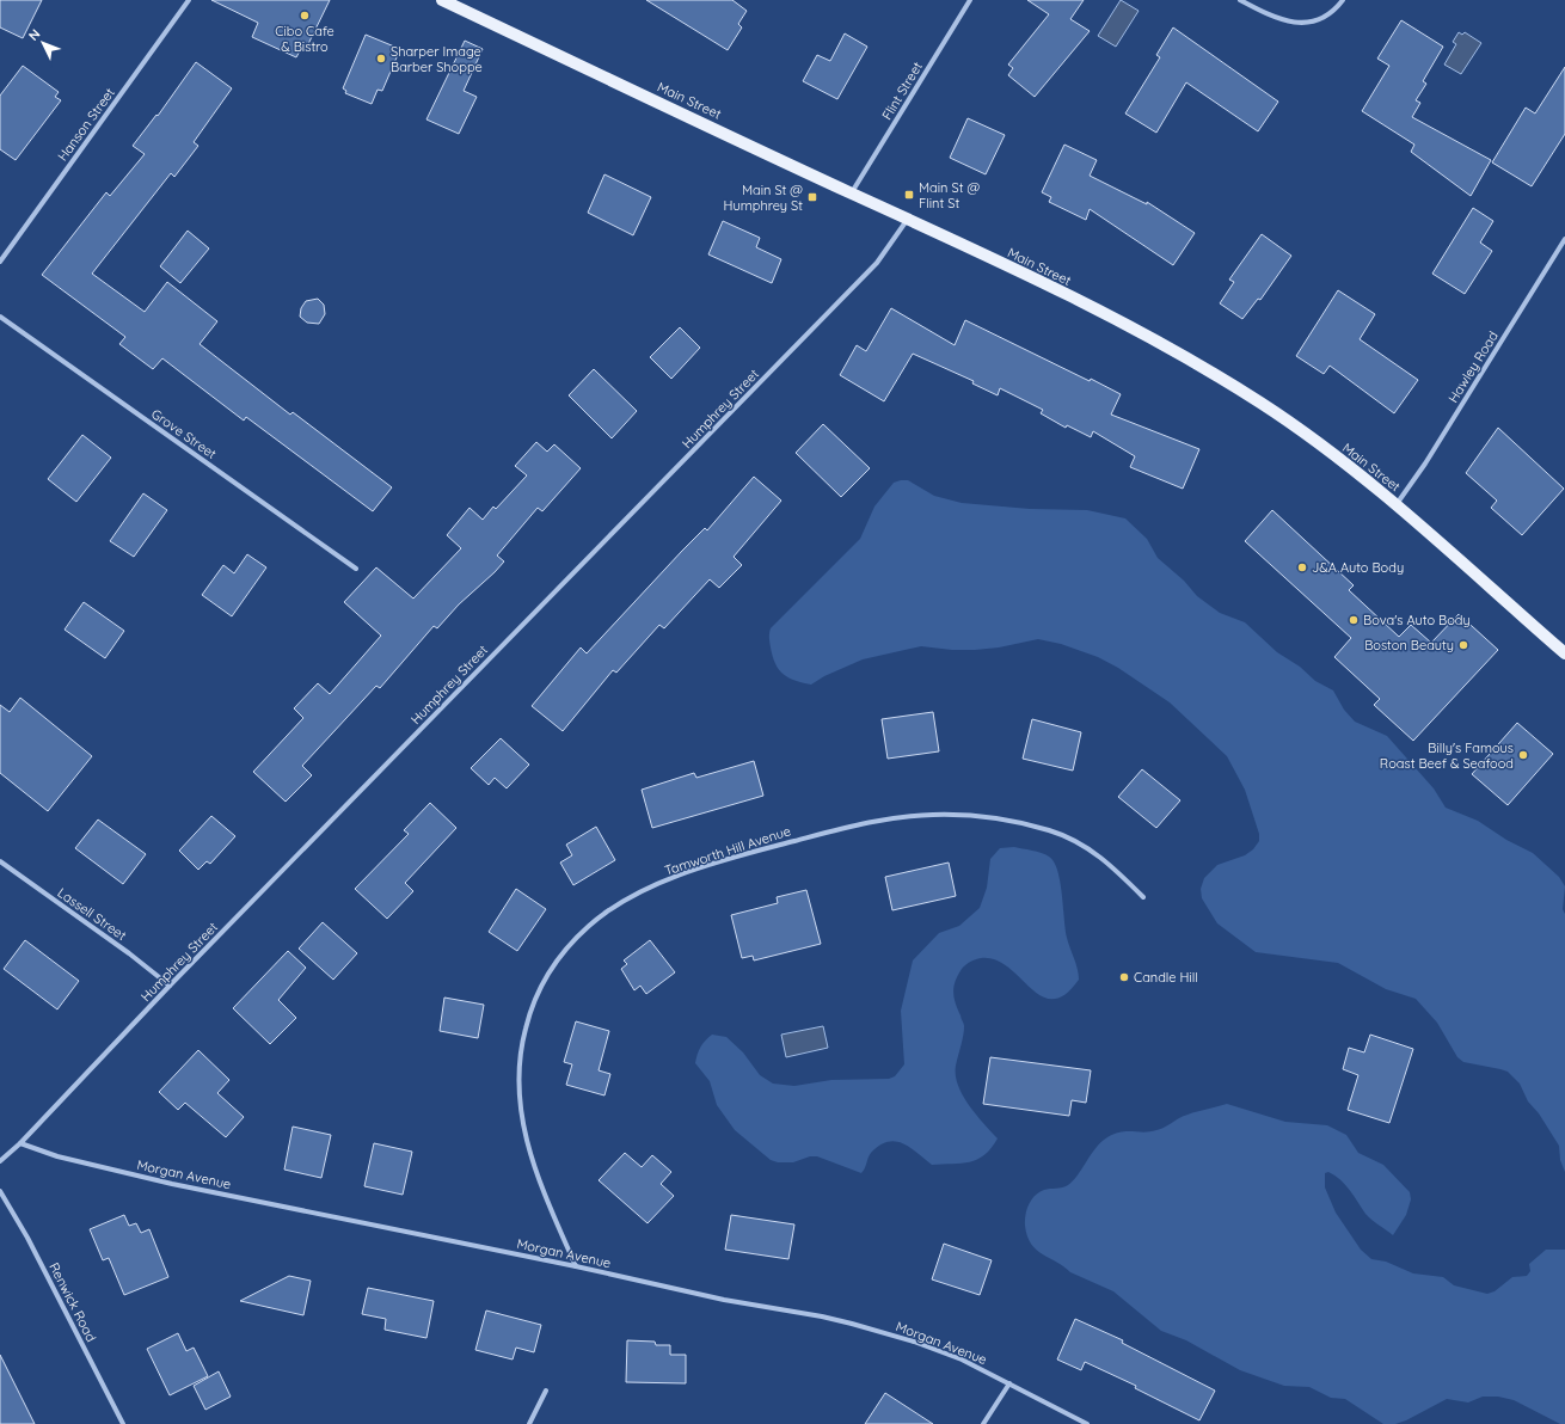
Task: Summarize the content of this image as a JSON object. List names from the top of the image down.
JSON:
{
  "streets": {
    "main road": ["Main Street"],
    "street": [
      "Flint Street",
      "Hanson Street",
      "Hawley Road",
      "Humphrey Street",
      "Grove Street",
      "Tamworth Hill Avenue",
      "Lassell Street",
      "Morgan Avenue",
      "Renwick Road"
    ]
  },
  "crossings": [
    ["Flint Street", "Main Street"],
    ["Main Street", "Hawley Road"],
    ["Main Street", "Humphrey Street"],
    ["Humphrey Street", "Lassell Street"],
    ["Humphrey Street", "Morgan Avenue"],
    ["Tamworth Hill Avenue", "Morgan Avenue"]
  ],
  "places": {
    "other": [
      "Cibo Cafe & Bistro",
      "Sharper Image Barber Shoppe",
      "J&A Auto Body",
      "Bova's Auto Body",
      "Boston Beauty",
      "Billy's Famous Roast Beef & Seafood",
      "Candle Hill"
    ],
    "transit": ["Main St @ Flint St", "Main St @ Humphrey St"]
  },
  "north": "top left"
}
